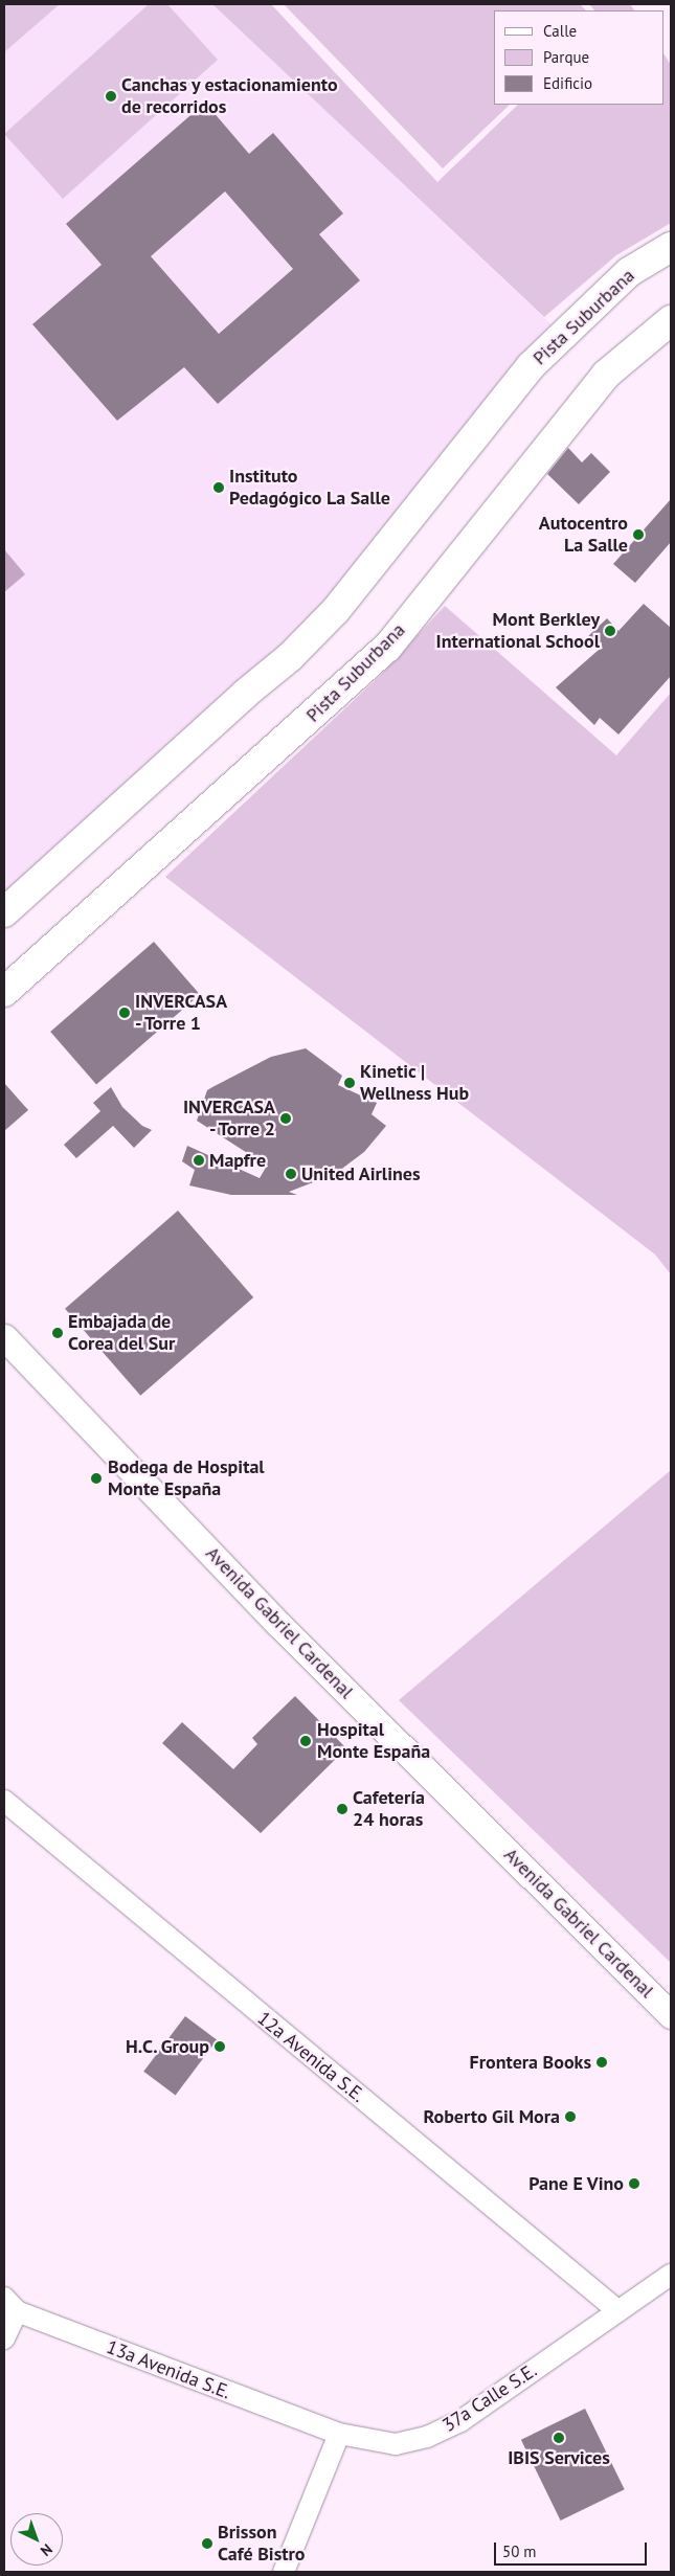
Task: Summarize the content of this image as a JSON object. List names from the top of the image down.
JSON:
{
  "streets": {
    "main road": ["Pista Suburbana"],
    "street": [
      "Avenida Gabriel Cardenal",
      "12a Avenida S.E.",
      "13a Avenida S.E.",
      "37a Calle S.E."
    ]
  },
  "crossings": [
    ["12a Avenida S.E.", "37a Calle S.E."],
    ["13a Avenida S.E.", "37a Calle S.E."]
  ],
  "places": [
    "Canchas y estacionamiento de recorridos",
    "Instituto Pedagógico La Salle",
    "Autocentro La Salle",
    "Mont Berkley International School",
    "INVERCASA - Torre 1",
    "Kinetic | Wellness Hub",
    "INVERCASA - Torre 2",
    "Mapfre",
    "United Airlines",
    "Embajada de Corea del Sur",
    "Bodega de Hospital Monte España",
    "Hospital Monte España",
    "Cafetería 24 horas",
    "H.C. Group",
    "Frontera Books",
    "Roberto Gil Mora",
    "Pane E Vino",
    "IBIS Services",
    "Brisson Café Bistro"
  ],
  "legend": ["Calle", "Parque", "Edificio"],
  "scale_bar": "50 m",
  "north": "bottom right"
}
